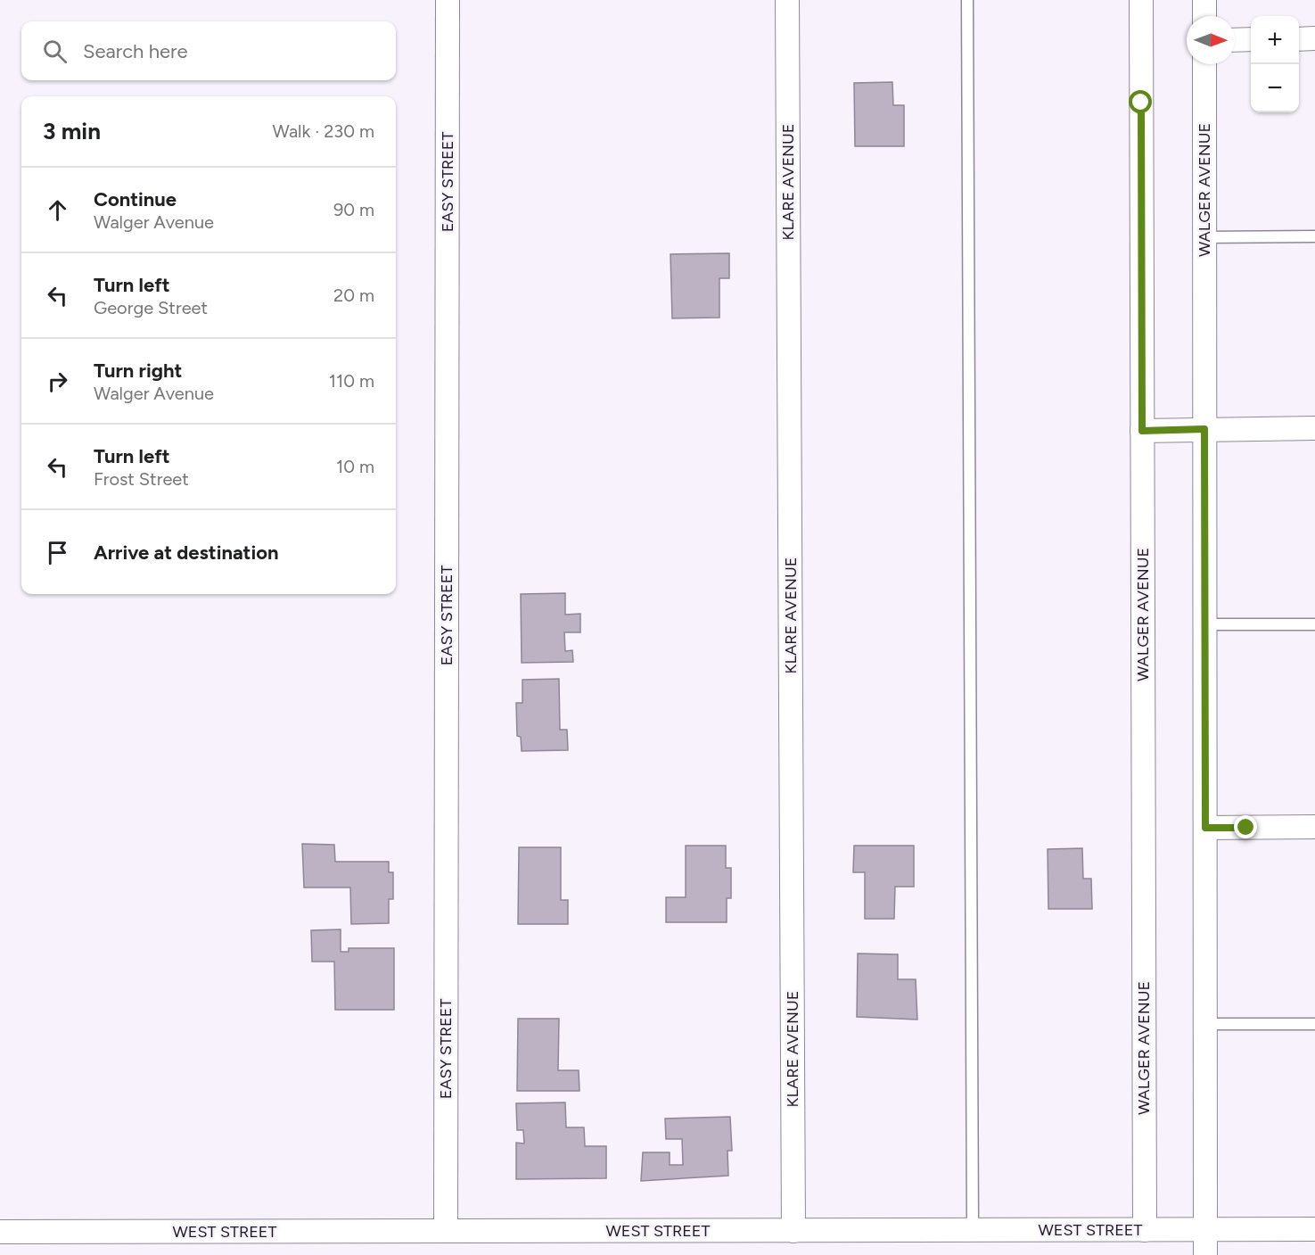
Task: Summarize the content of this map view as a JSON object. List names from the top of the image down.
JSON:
{
  "streets": {
    "street": [
      "EASY STREET",
      "KLARE AVENUE",
      "WALGER AVENUE",
      "WEST STREET"
    ]
  },
  "crossings": [
    ["EASY STREET", "WEST STREET"],
    ["KLARE AVENUE", "WEST STREET"],
    ["WALGER AVENUE", "WEST STREET"]
  ],
  "north": "right",
  "page": {
    "map_buttons": ["+", "−"],
    "search": "Search here",
    "heading": ["3 min", "Walk · 230 m"],
    "list": [
      ["Continue", "Walger Avenue", "90 m"],
      ["Turn left", "George Street", "20 m"],
      ["Turn right", "Walger Avenue", "110 m"],
      ["Turn left", "Frost Street", "10 m"],
      "Arrive at destination"
    ]
  }
}
